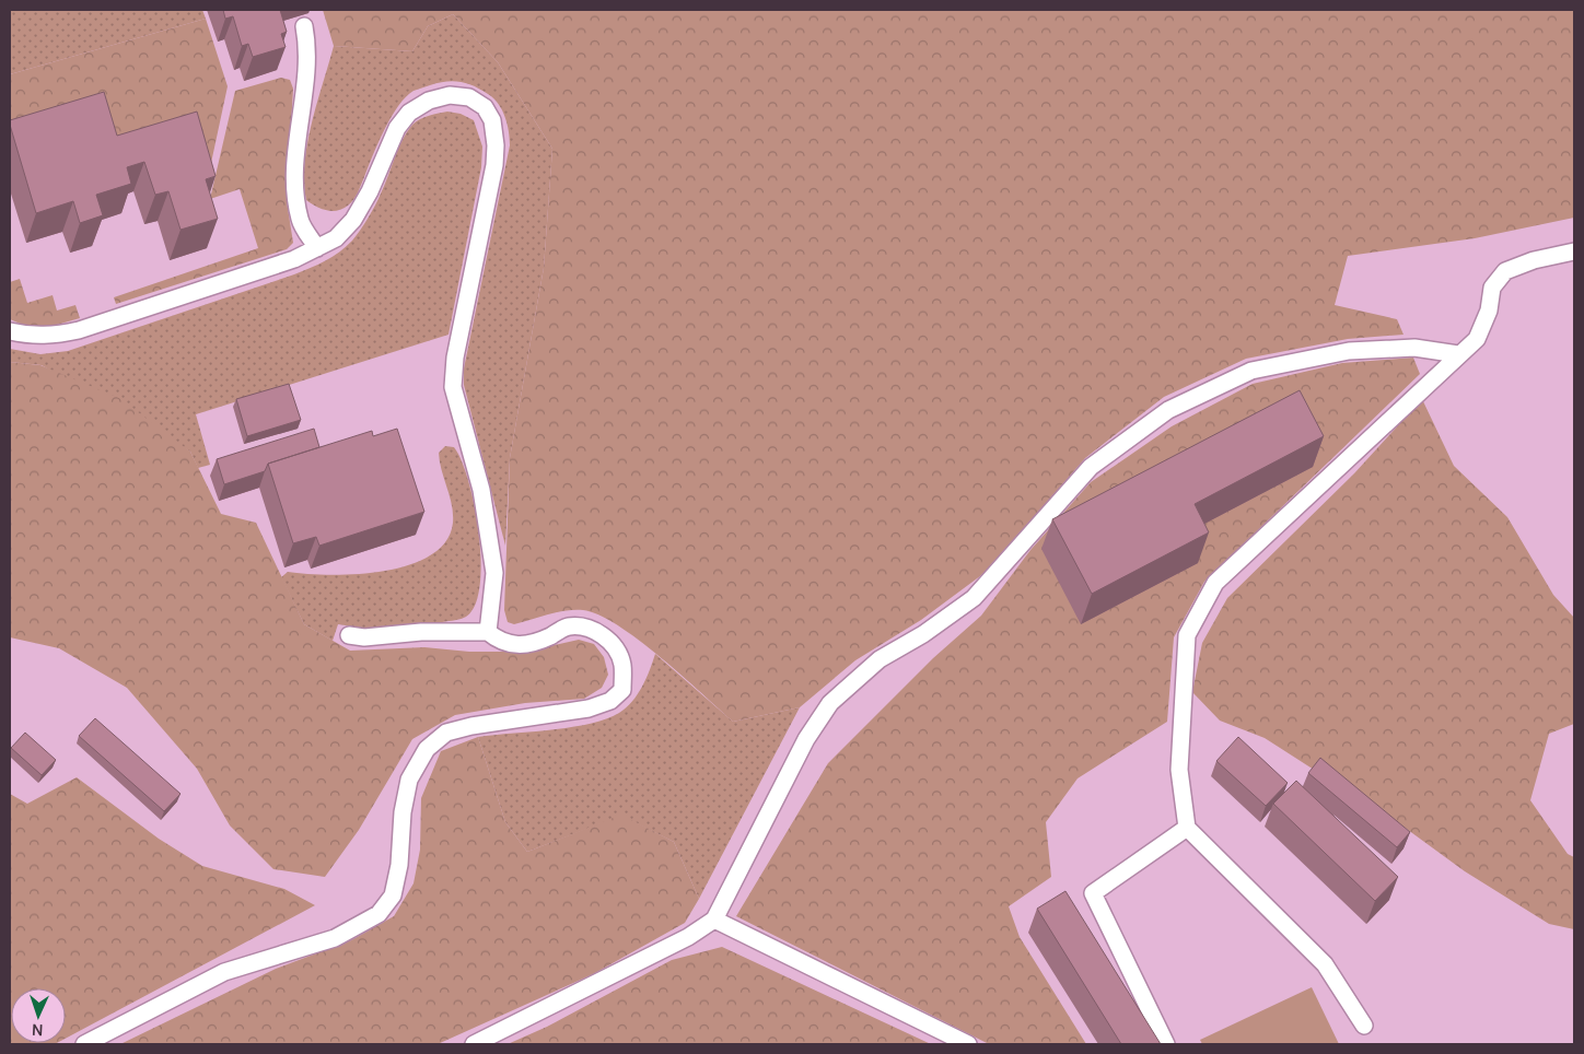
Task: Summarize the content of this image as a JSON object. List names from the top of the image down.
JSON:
{
  "north": "bottom"
}
